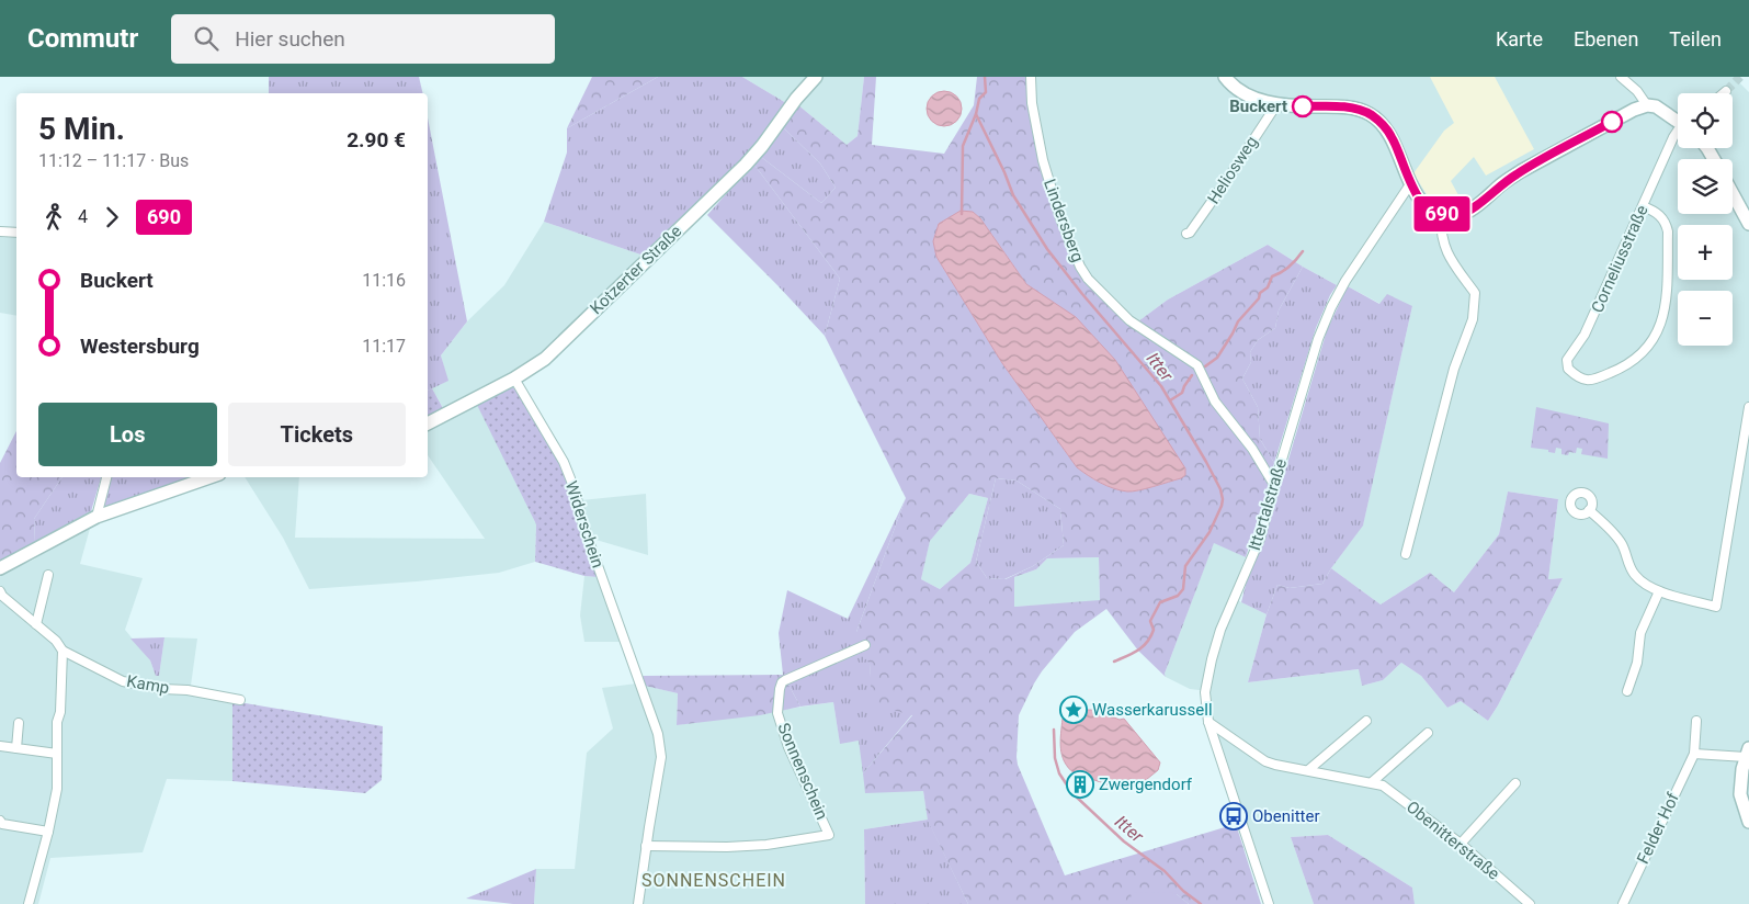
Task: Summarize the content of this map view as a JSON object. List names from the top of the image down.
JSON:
{
  "streets": {
    "street": [
      "Heliosweg",
      "Lindersberg",
      "Corneliusstraße",
      "Kotzerter Straße",
      "Ittertalstraße",
      "Widerschein",
      "Kamp",
      "Sonnenschein",
      "Felder Hof",
      "Obenitterstraße"
    ]
  },
  "crossings": [
    ["Lindersberg", "Ittertalstraße"],
    ["Kotzerter Straße", "Widerschein"],
    ["Ittertalstraße", "Obenitterstraße"],
    ["Widerschein", "Sonnenschein"]
  ],
  "districts": ["SONNENSCHEIN"],
  "water": ["Itter"],
  "places": {
    "other": ["Buckert"],
    "place": ["Wasserkarussell"],
    "building": ["Zwergendorf"],
    "bus stop": ["Obenitter"]
  },
  "lines": ["bus line 690"],
  "page": {
    "header": "Commutr",
    "search": "Hier suchen",
    "nav": ["Karte", "Ebenen", "Teilen"],
    "on_map": "690",
    "map_buttons": ["+", "−"],
    "heading": ["5 Min.", "11:12 – 11:17 · Bus", "2.90 €"],
    "legs": ["4", "690"],
    "list": [
      {
        "name": "Buckert",
        "value": "11:16"
      },
      {
        "name": "Westersburg",
        "value": "11:17"
      }
    ],
    "buttons": ["Los", "Tickets"]
  }
}
